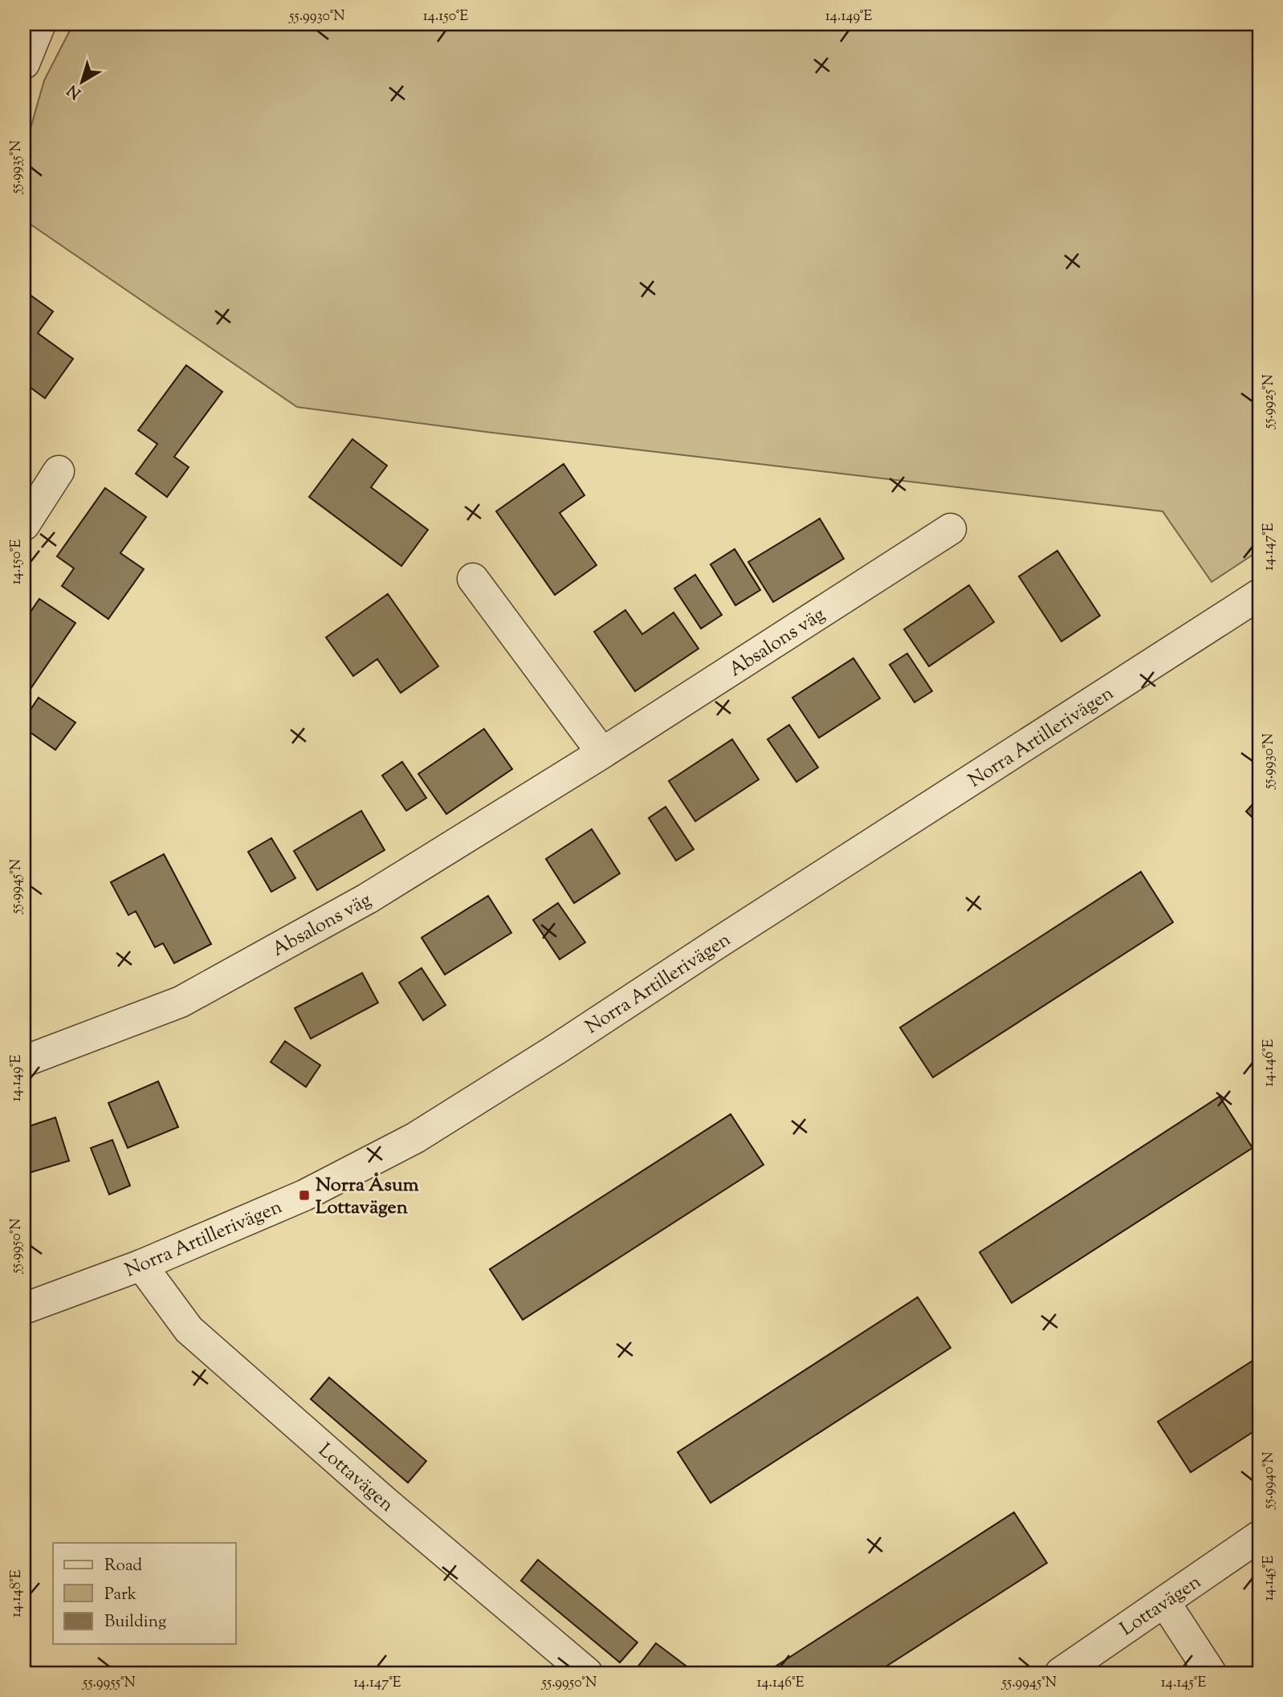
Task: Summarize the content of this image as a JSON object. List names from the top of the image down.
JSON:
{
  "streets": {
    "street": ["Absalons väg", "Norra Artillerivägen", "Lottavägen"]
  },
  "crossings": [
    ["Norra Artillerivägen", "Lottavägen"]
  ],
  "places": {
    "transit": ["Norra Åsum Lottavägen"]
  },
  "legend": ["Road", "Park", "Building"],
  "north": "bottom left",
  "coordinates": [
    "55.9930°N",
    "14.150°E",
    "14.149°E",
    "55.9935°N",
    "55.9925°N",
    "14.147°E",
    "55.9945°N",
    "14.146°E",
    "55.9950°N",
    "55.9940°N",
    "14.145°E",
    "14.148°E",
    "55.9955°N"
  ]
}
